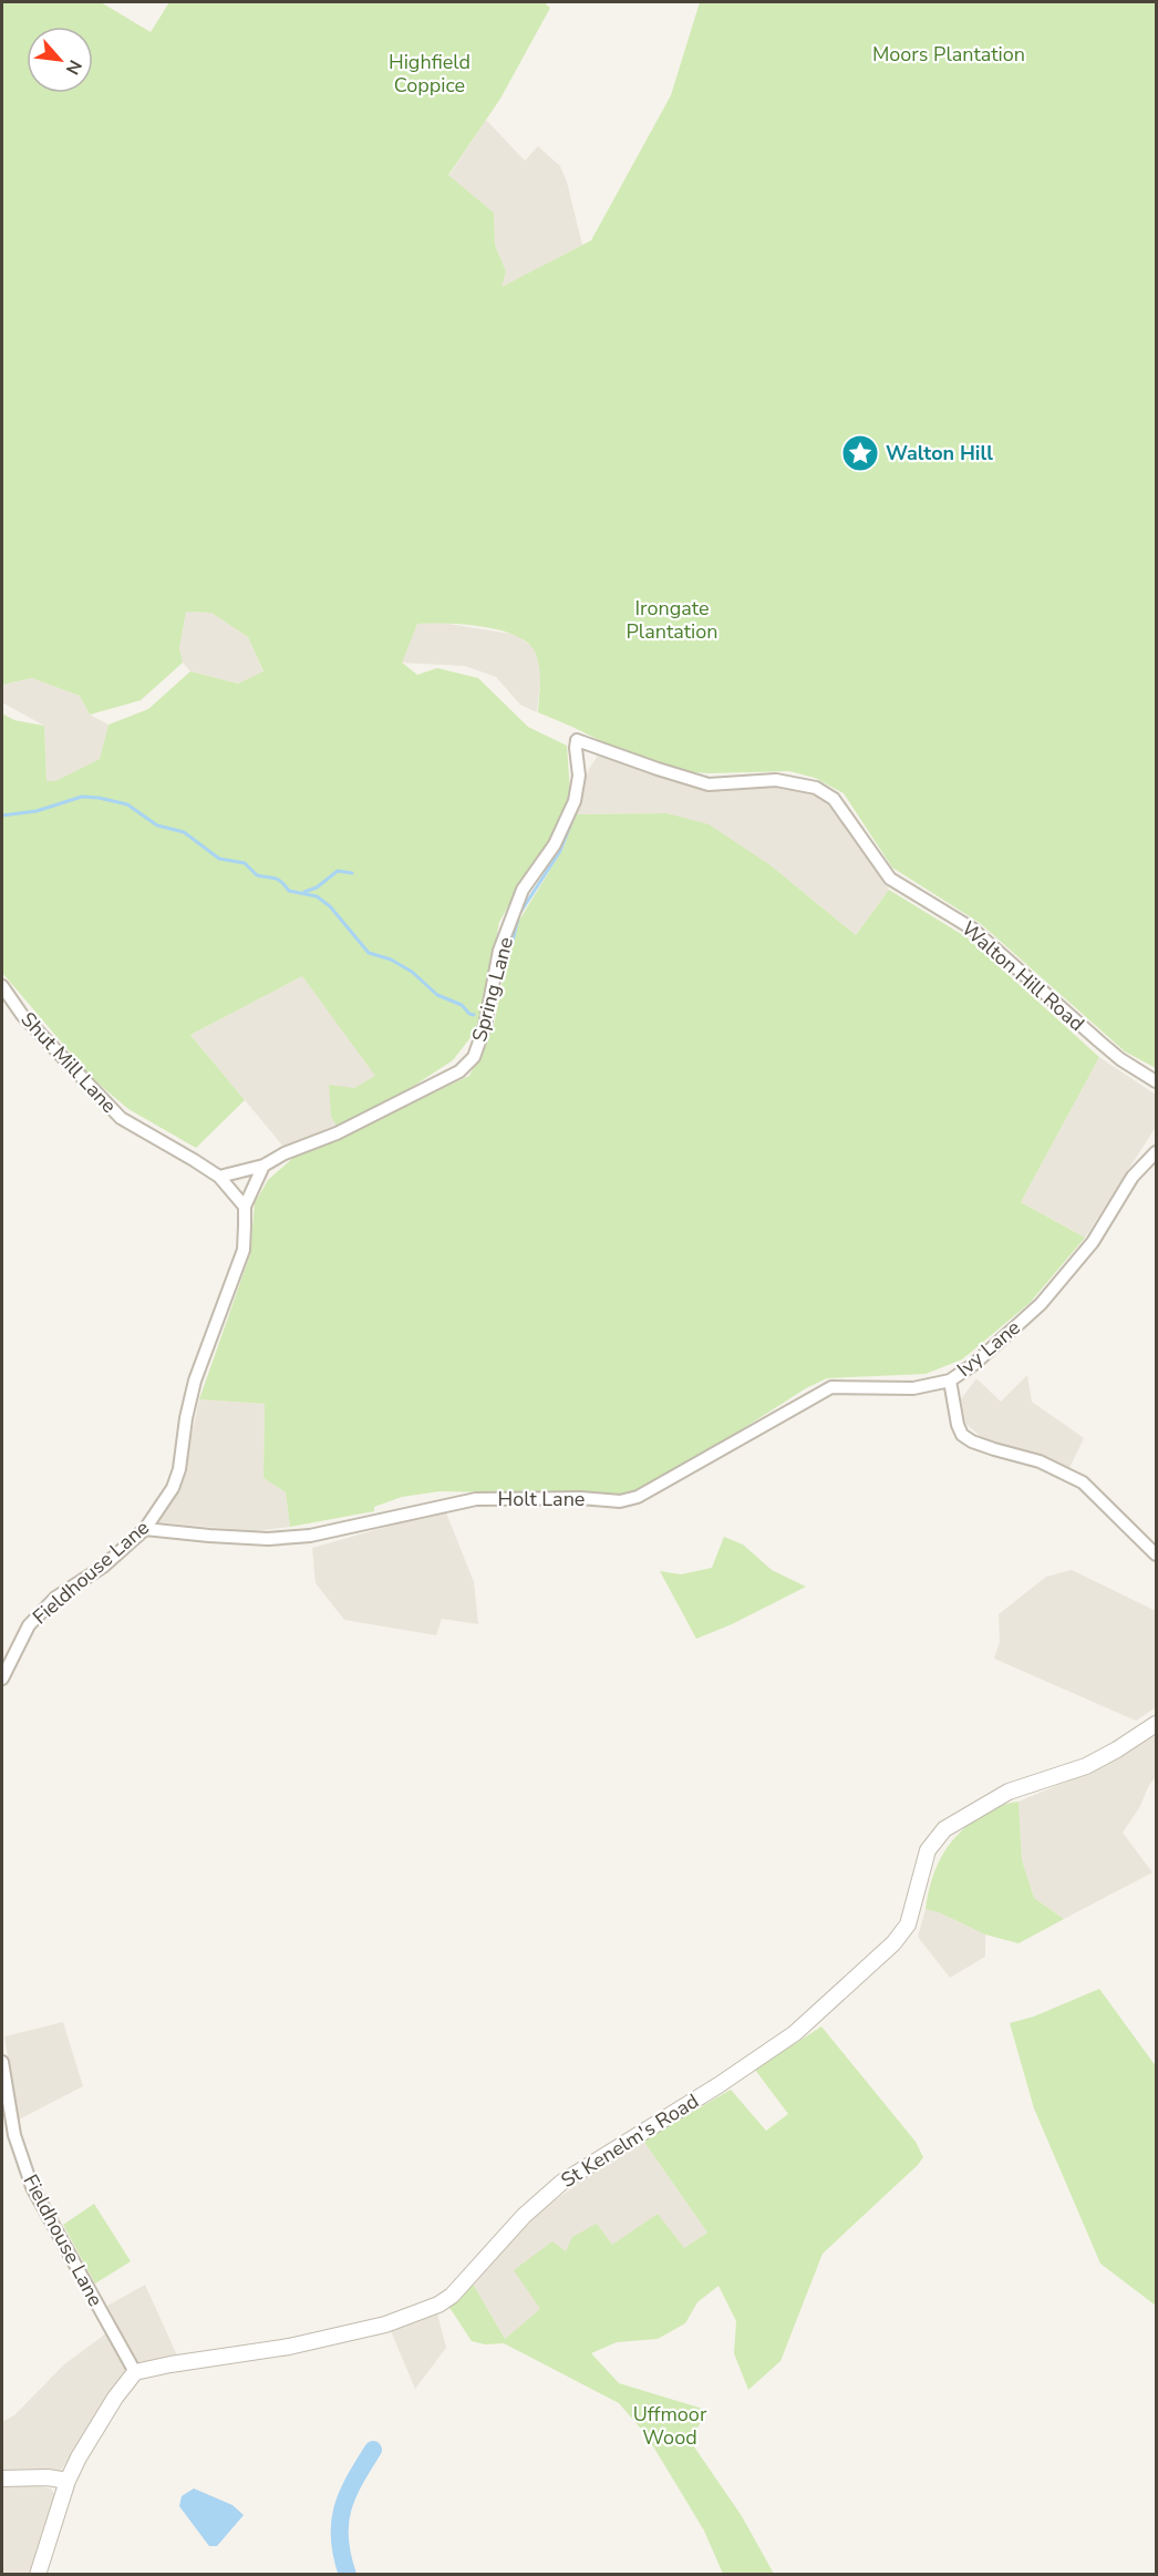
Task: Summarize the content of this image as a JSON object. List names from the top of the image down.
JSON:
{
  "streets": {
    "street": [
      "Walton Hill Road",
      "Spring Lane",
      "Shut Mill Lane",
      "Ivy Lane",
      "Holt Lane",
      "Fieldhouse Lane",
      "St Kenelm's Road"
    ]
  },
  "crossings": [
    ["Walton Hill Road", "Spring Lane"],
    ["Spring Lane", "Shut Mill Lane"],
    ["Shut Mill Lane", "Fieldhouse Lane"],
    ["Ivy Lane", "Holt Lane"],
    ["Holt Lane", "Fieldhouse Lane"],
    ["Fieldhouse Lane", "St Kenelm's Road"]
  ],
  "parks": [
    "Moors Plantation",
    "Highfield Coppice",
    "Irongate Plantation",
    "Uffmoor Wood"
  ],
  "places": {
    "place": ["Walton Hill"]
  },
  "north": "bottom right"
}
